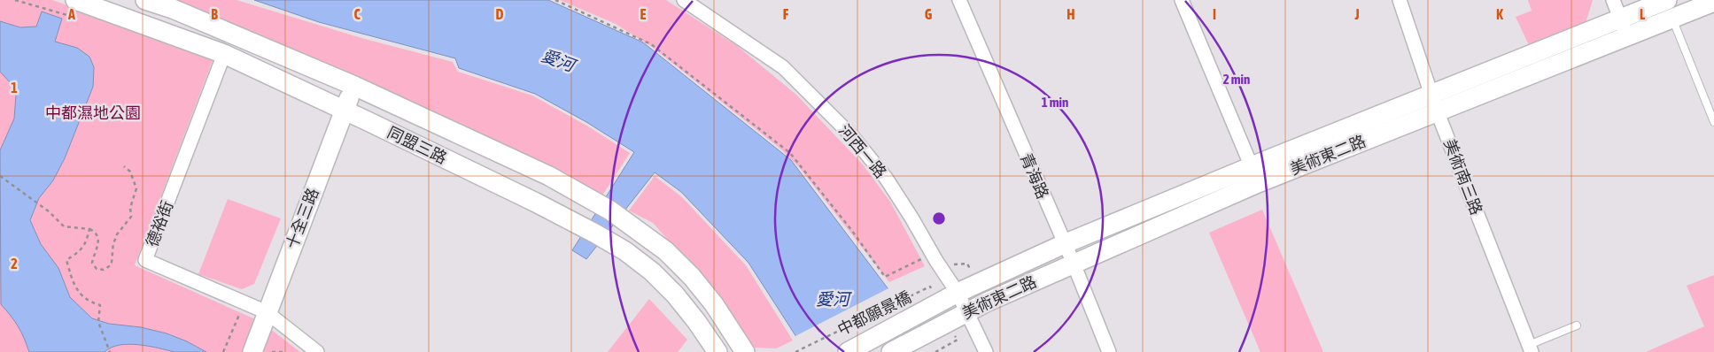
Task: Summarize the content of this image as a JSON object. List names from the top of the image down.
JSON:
{
  "streets": {
    "street": [
      "同盟三路",
      "河西一路",
      "美術東二路",
      "青海路",
      "美術南三路",
      "十全三路",
      "德裕街",
      "中都願景橋"
    ]
  },
  "crossings": [
    ["同盟三路", "十全三路"],
    ["同盟三路", "德裕街"],
    ["河西一路", "美術東二路"],
    ["美術東二路", "青海路"],
    ["美術東二路", "美術南三路"],
    ["美術東二路", "中都願景橋"],
    ["十全三路", "德裕街"]
  ],
  "water": ["愛河"],
  "parks": ["中都濕地公園"],
  "grid": {
    "columns": [
      "A",
      "B",
      "C",
      "D",
      "E",
      "F",
      "G",
      "H",
      "I",
      "J",
      "K",
      "L"
    ],
    "rows": ["1", "2"]
  },
  "rings": ["2 min", "1 min"]
}
